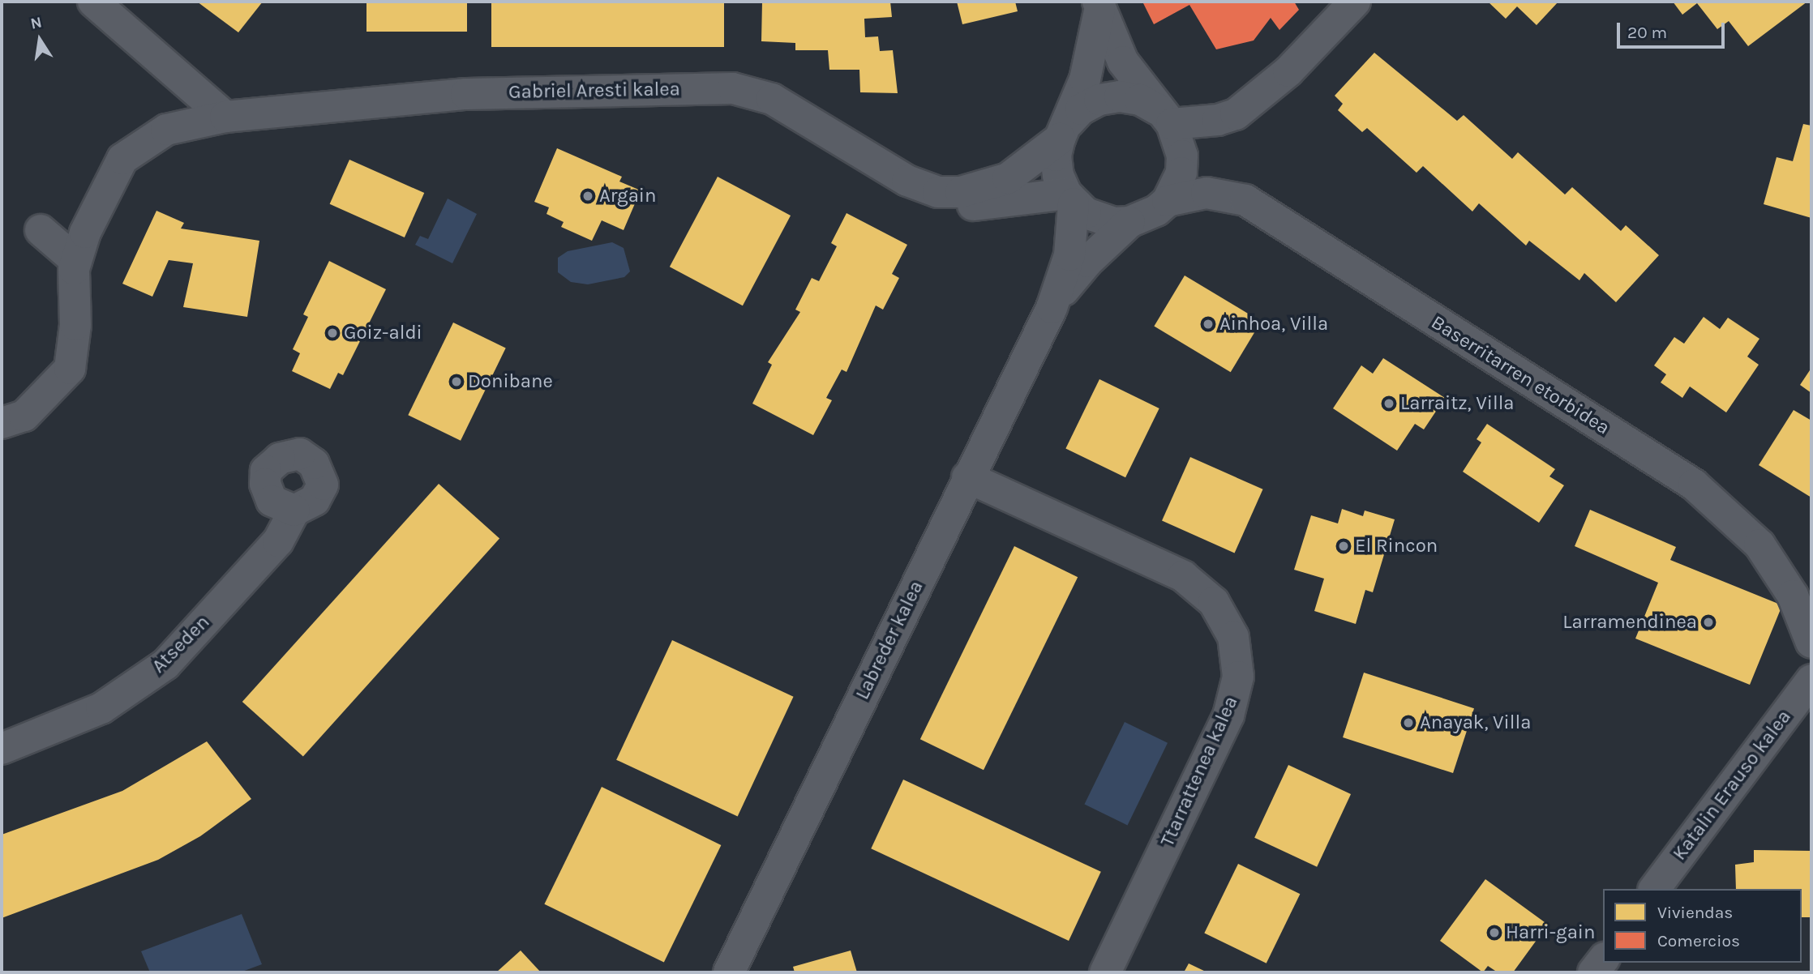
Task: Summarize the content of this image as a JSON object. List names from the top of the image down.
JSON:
{
  "streets": {
    "street": [
      "Gabriel Aresti kalea",
      "Baserritarren etorbidea",
      "Labreder kalea",
      "Atseden",
      "Ttarrattenea kalea",
      "Katalin Erauso kalea"
    ]
  },
  "crossings": [
    ["Gabriel Aresti kalea", "Baserritarren etorbidea"],
    ["Gabriel Aresti kalea", "Labreder kalea"],
    ["Baserritarren etorbidea", "Labreder kalea"],
    ["Labreder kalea", "Ttarrattenea kalea"]
  ],
  "places": [
    "Argain",
    "Ainhoa, Villa",
    "Goiz-aldi",
    "Donibane",
    "Larraitz, Villa",
    "El Rincon",
    "Larramendinea",
    "Anayak, Villa",
    "Harri-gain"
  ],
  "legend": ["Viviendas", "Comercios"],
  "scale_bar": "20 m",
  "north": "top"
}
